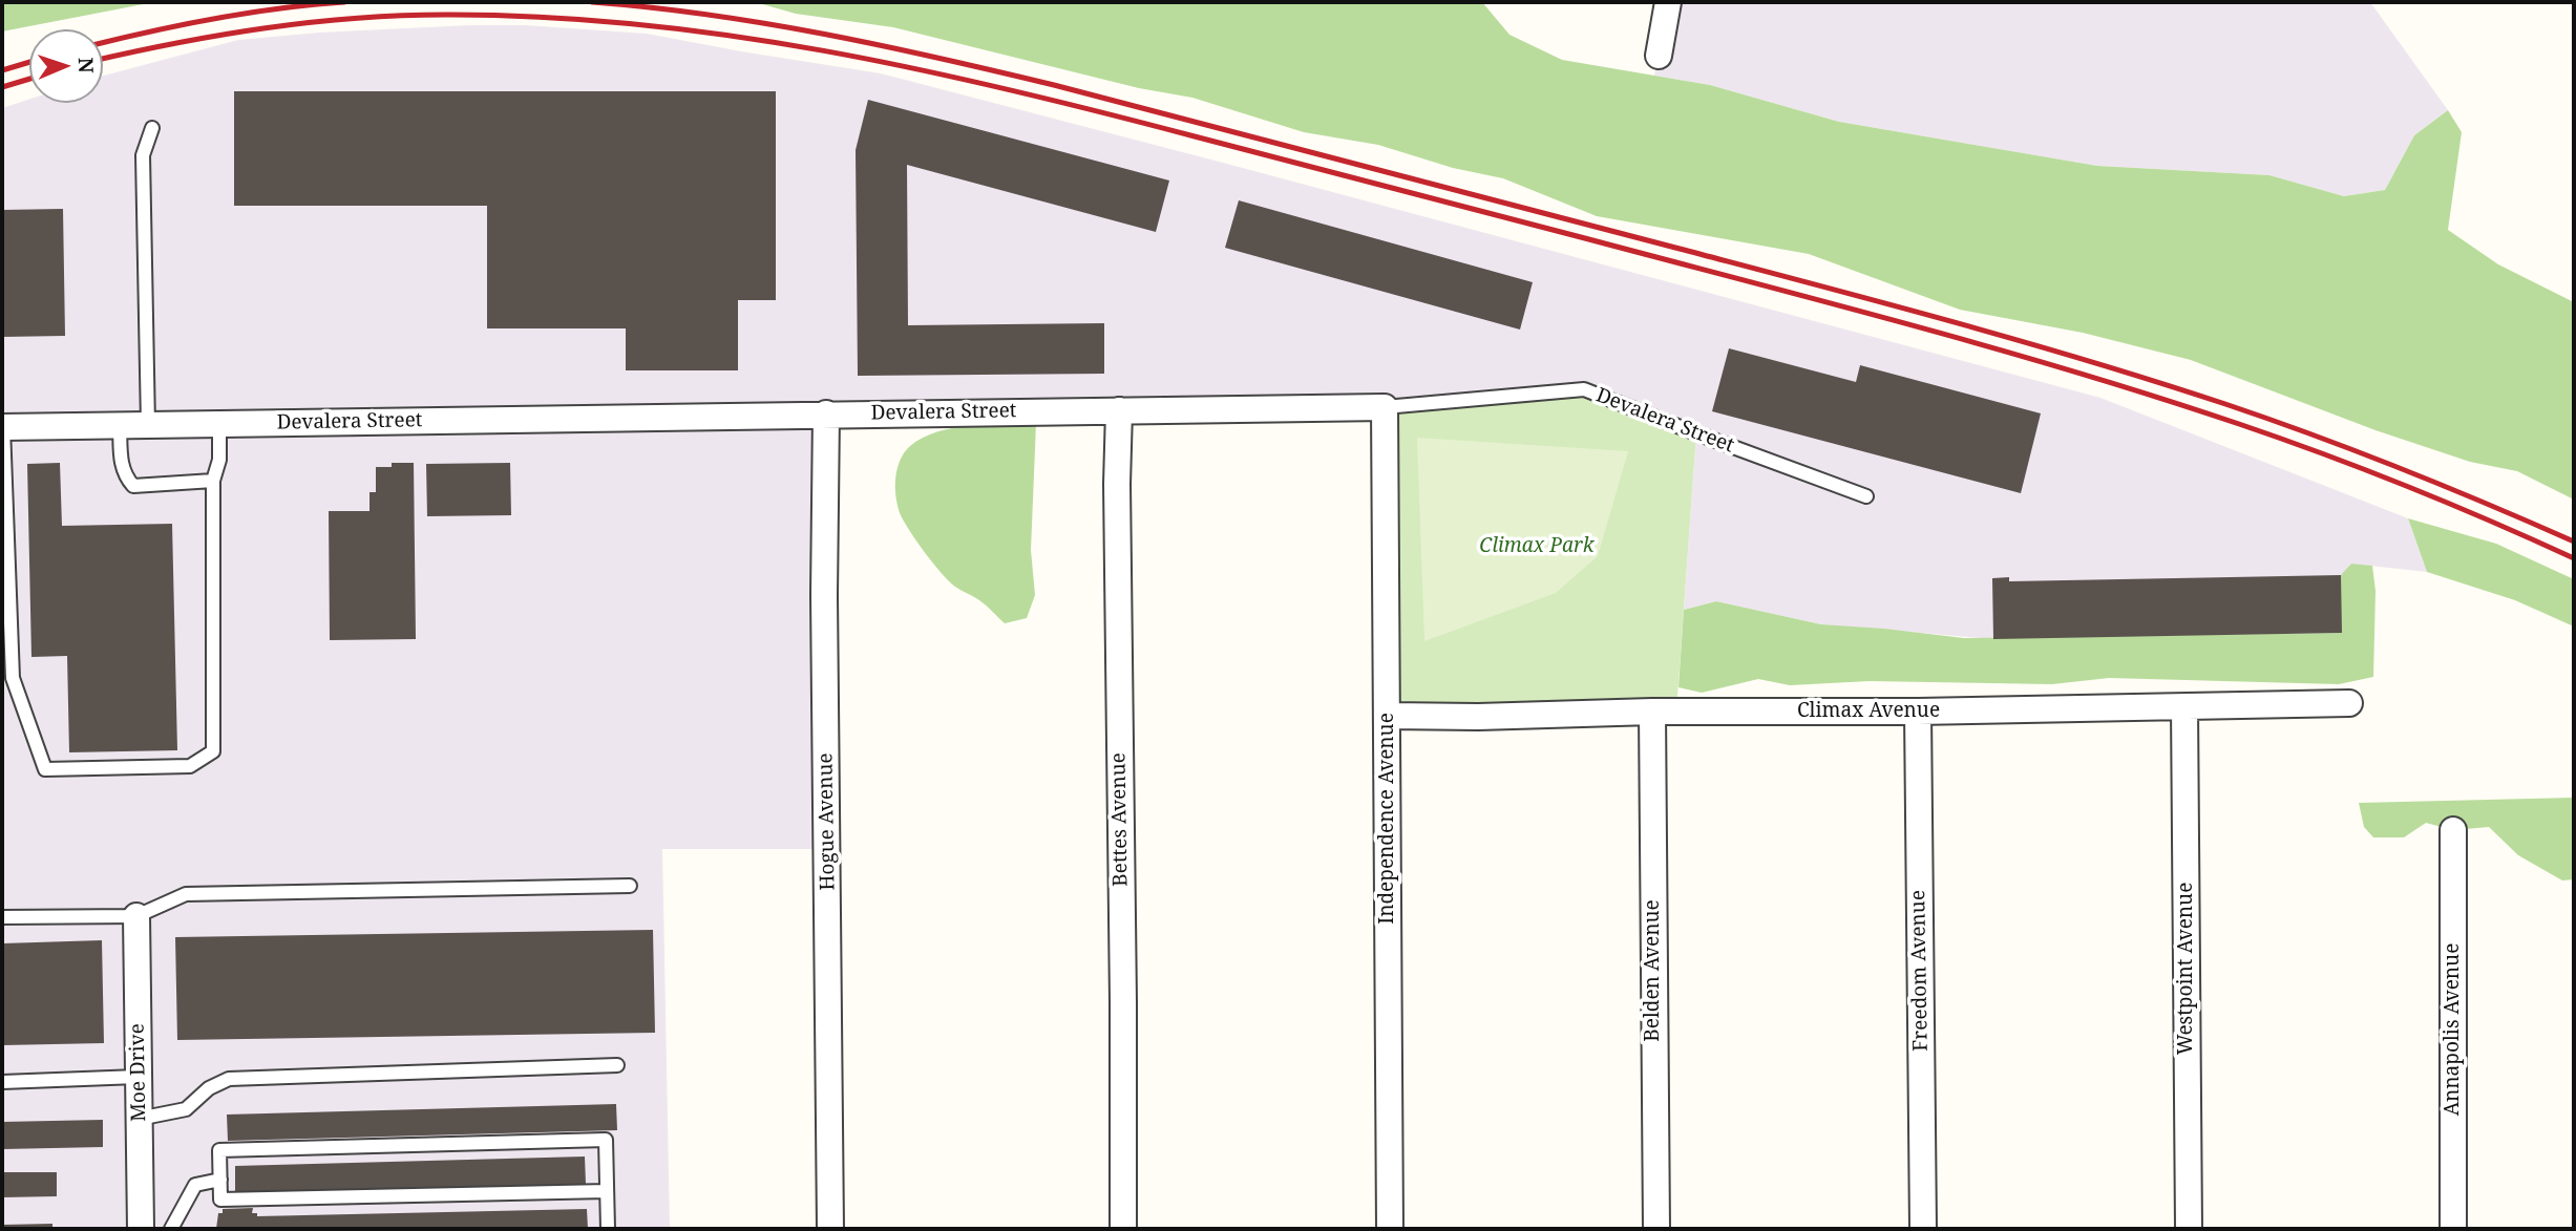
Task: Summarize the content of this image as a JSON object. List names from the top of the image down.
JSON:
{
  "streets": {
    "street": [
      "Devalera Street",
      "Climax Avenue",
      "Independence Avenue",
      "Bettes Avenue",
      "Hogue Avenue",
      "Westpoint Avenue",
      "Belden Avenue",
      "Freedom Avenue",
      "Annapolis Avenue",
      "Moe Drive"
    ]
  },
  "crossings": [
    ["Devalera Street", "Independence Avenue"],
    ["Devalera Street", "Bettes Avenue"],
    ["Devalera Street", "Hogue Avenue"],
    ["Climax Avenue", "Independence Avenue"],
    ["Climax Avenue", "Westpoint Avenue"],
    ["Climax Avenue", "Belden Avenue"],
    ["Climax Avenue", "Freedom Avenue"]
  ],
  "parks": ["Climax Park"],
  "north": "right"
}
